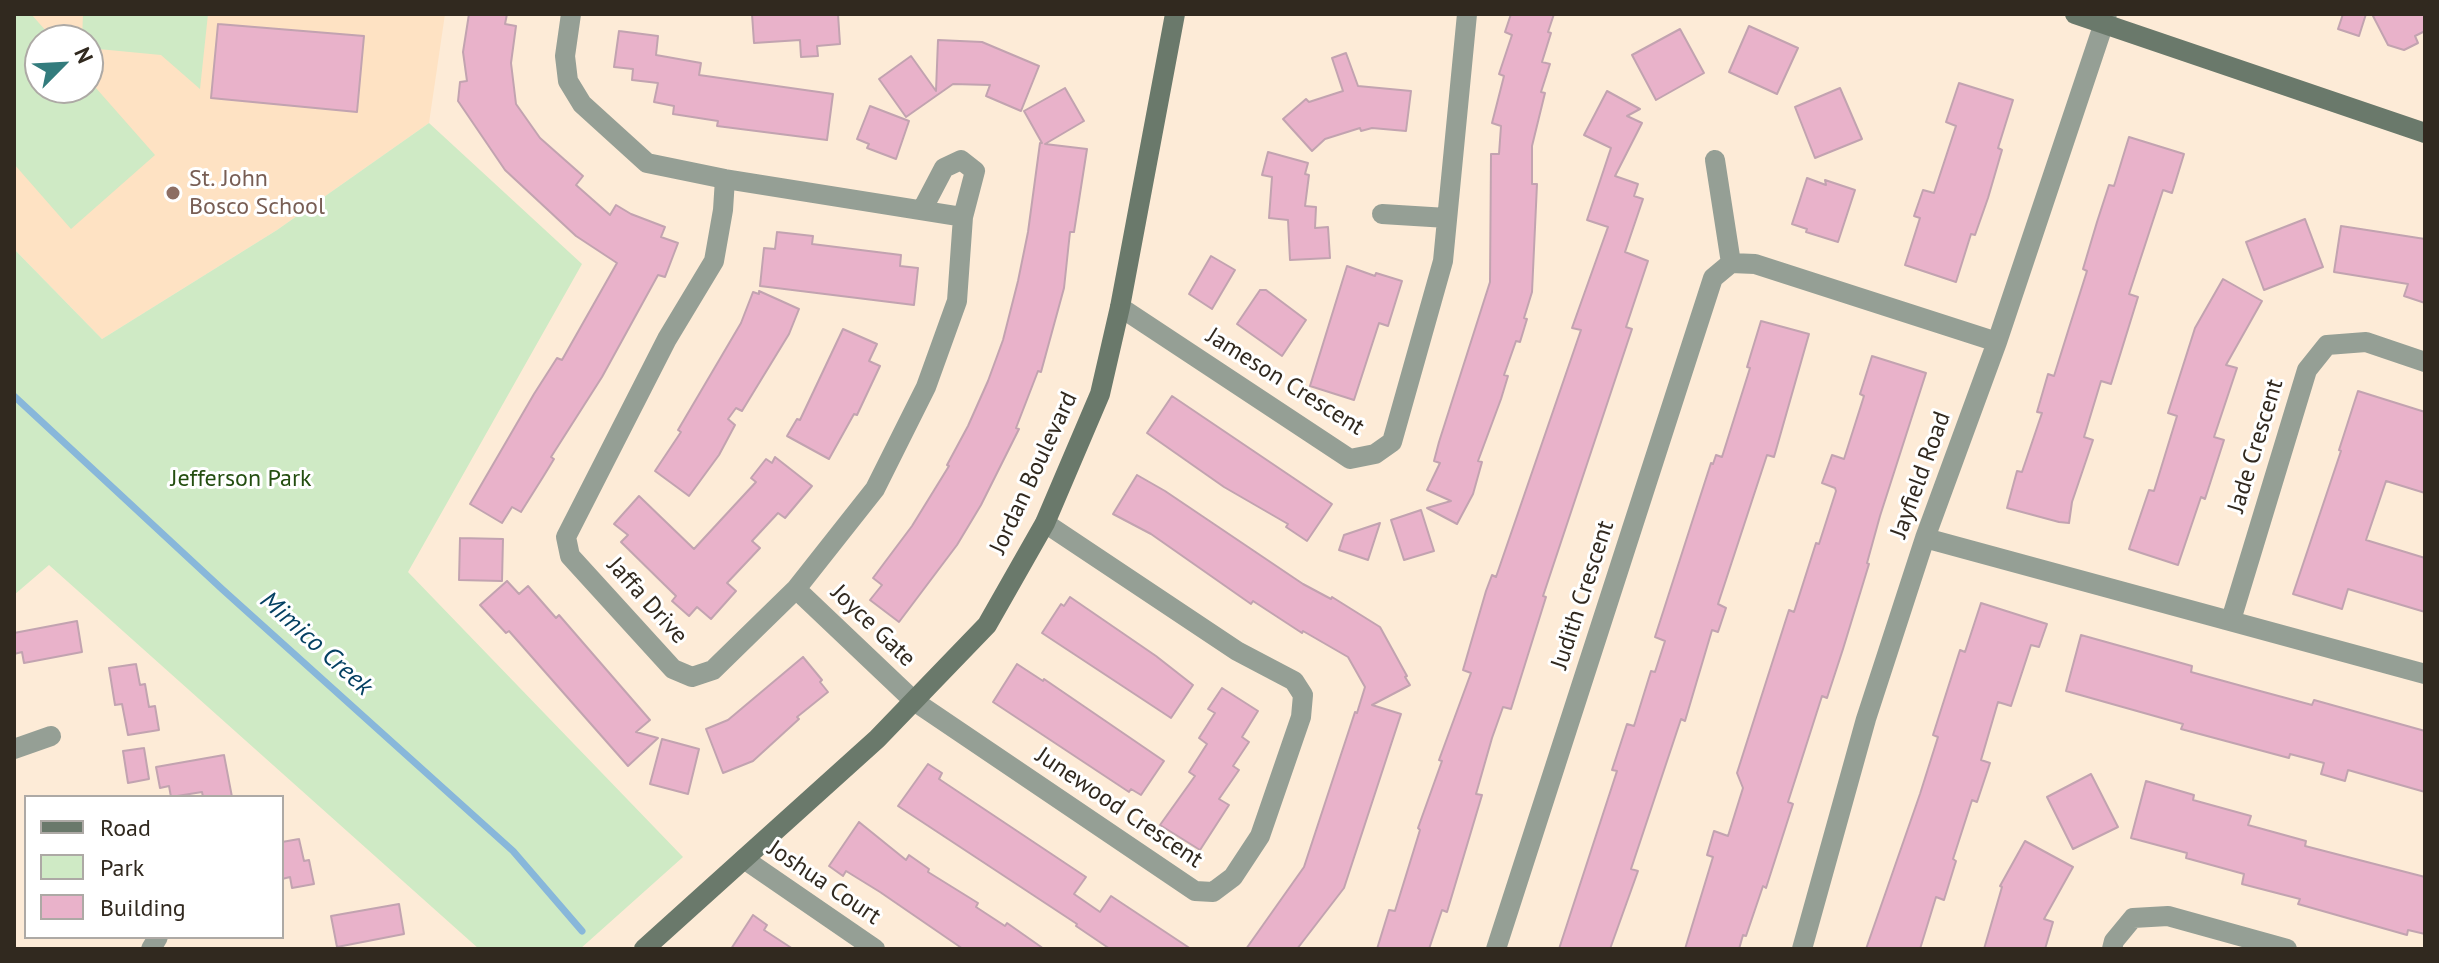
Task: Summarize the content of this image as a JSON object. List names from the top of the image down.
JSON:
{
  "streets": {
    "street": [
      "Jameson Crescent",
      "Jade Crescent",
      "Jordan Boulevard",
      "Jayfield Road",
      "Judith Crescent",
      "Jaffa Drive",
      "Joyce Gate",
      "Junewood Crescent",
      "Joshua Court"
    ]
  },
  "crossings": [
    ["Jameson Crescent", "Jordan Boulevard"],
    ["Jordan Boulevard", "Joyce Gate"],
    ["Jordan Boulevard", "Junewood Crescent"],
    ["Jordan Boulevard", "Joshua Court"],
    ["Jaffa Drive", "Joyce Gate"],
    ["Joyce Gate", "Junewood Crescent"]
  ],
  "water": ["Mimico Creek"],
  "parks": ["Jefferson Park"],
  "places": ["St. John Bosco School"],
  "legend": ["Road", "Park", "Building"],
  "north": "top right"
}
